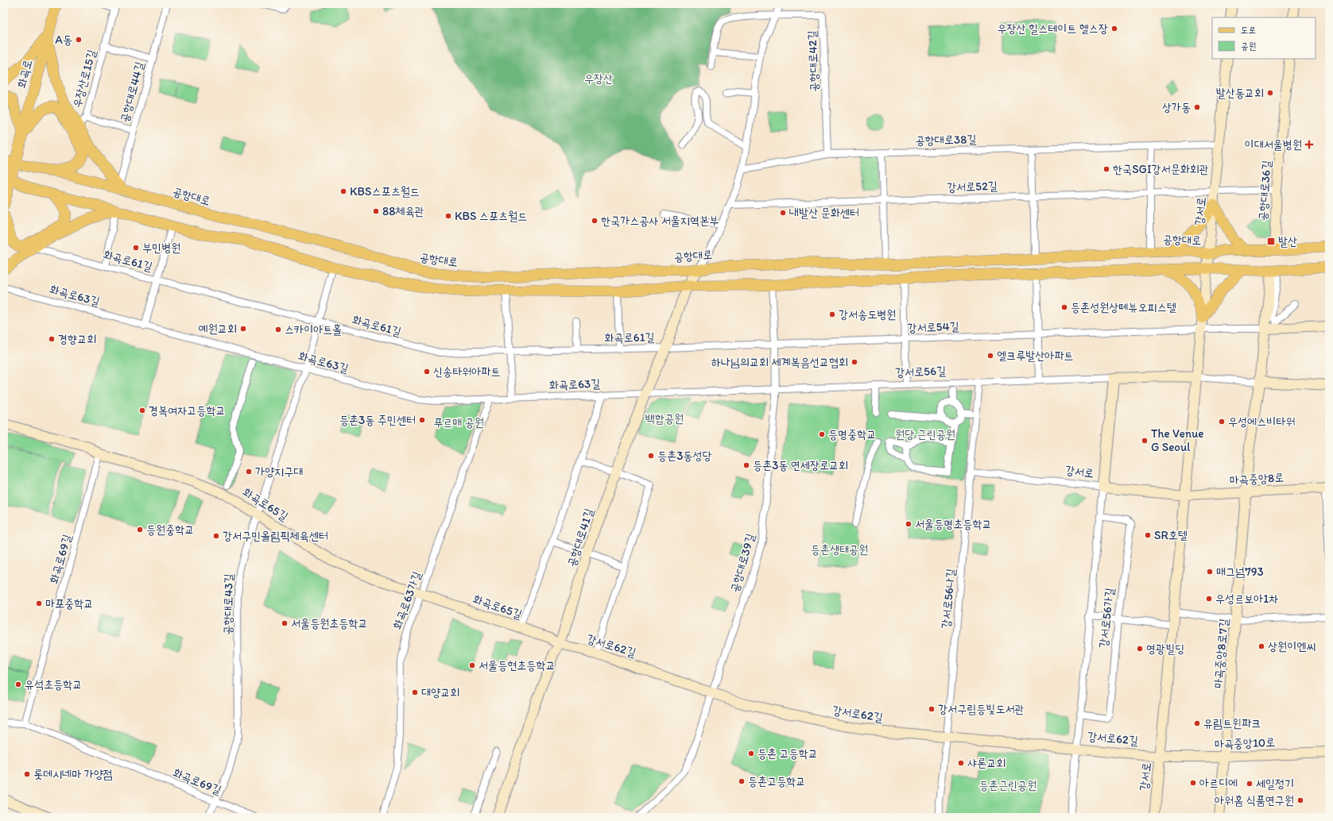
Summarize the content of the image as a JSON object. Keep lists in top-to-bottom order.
{
  "streets": {
    "main road": ["화곡로", "공항대로"],
    "street": [
      "공항대로42길",
      "우장산로15길",
      "공항대로44길",
      "공항대로38길",
      "강서로52길",
      "공항대로36길",
      "강서로",
      "화곡로61길",
      "화곡로63길",
      "강서로54길",
      "강서로56길",
      "마곡중앙8로",
      "화곡로65길",
      "공항대로41길",
      "화곡로69길",
      "공항대로39길",
      "강서로56나길",
      "화곡로63가길",
      "공항대로43길",
      "강서로56가길",
      "강서로62길",
      "마곡중앙8로7길",
      "마곡중앙10로"
    ]
  },
  "crossings": [
    ["공항대로42길", "공항대로38길"],
    ["화곡로", "공항대로"],
    ["우장산로15길", "공항대로44길"],
    ["공항대로44길", "공항대로"],
    ["공항대로38길", "강서로"],
    ["강서로52길", "강서로"],
    ["공항대로36길", "공항대로"],
    ["공항대로36길", "강서로"],
    ["공항대로", "강서로"],
    ["공항대로", "공항대로41길"],
    ["강서로", "강서로54길"],
    ["강서로", "강서로56길"],
    ["강서로", "마곡중앙8로"],
    ["강서로", "강서로56나길"],
    ["강서로", "강서로56가길"],
    ["강서로", "강서로62길"],
    ["강서로", "마곡중앙10로"],
    ["화곡로61길", "강서로54길"],
    ["화곡로61길", "공항대로41길"],
    ["화곡로61길", "공항대로43길"],
    ["화곡로63길", "강서로56길"],
    ["화곡로63길", "공항대로41길"],
    ["화곡로63길", "화곡로63가길"],
    ["화곡로63길", "공항대로43길"],
    ["강서로54길", "공항대로41길"],
    ["강서로54길", "공항대로39길"],
    ["강서로56길", "공항대로41길"],
    ["강서로56길", "공항대로39길"],
    ["강서로56길", "강서로56나길"],
    ["강서로56길", "강서로56가길"],
    ["마곡중앙8로", "마곡중앙8로7길"],
    ["화곡로65길", "공항대로41길"],
    ["화곡로65길", "화곡로69길"],
    ["화곡로65길", "화곡로63가길"],
    ["화곡로65길", "공항대로43길"],
    ["화곡로65길", "강서로62길"],
    ["공항대로41길", "강서로62길"],
    ["화곡로69길", "공항대로43길"],
    ["공항대로39길", "강서로62길"],
    ["강서로56나길", "강서로62길"],
    ["강서로56가길", "강서로62길"],
    ["강서로62길", "마곡중앙10로"],
    ["마곡중앙8로7길", "마곡중앙10로"]
  ],
  "parks": [
    "우장산",
    "백합공원",
    "푸르매 공원",
    "원당 근린공원",
    "등촌생태공원",
    "등촌근린공원"
  ],
  "places": {
    "other": [
      "우장산 힐스테이트 헬스장",
      "A동",
      "발산동교회",
      "상가동",
      "한국SGI강서문화회관",
      "KBS스포츠월드",
      "88체육관",
      "내발산 문화센터",
      "KBS 스포츠월드",
      "한국가스공사 서울지역본부",
      "부민병원",
      "등촌성원상떼뷰오피스텔",
      "강서송도병원",
      "예원교회",
      "스카이아트홀",
      "경향교회",
      "엘크루발산아파트",
      "하나님의교회 세계복음선교협회",
      "신송타워아파트",
      "경복여자고등학교",
      "등촌3동 주민센터",
      "우성에스비타워",
      "등명중학교",
      "The Venue G Seoul",
      "등촌3동성당",
      "등촌3동 연세장로교회",
      "가양지구대",
      "서울등명초등학교",
      "등원중학교",
      "SR호텔",
      "강서구민올림픽체육센터",
      "매그넘793",
      "우성르보아1차",
      "마포중학교",
      "서울등원초등학교",
      "상원이엔씨",
      "영광빌딩",
      "서울등현초등학교",
      "유석초등학교",
      "대양교회",
      "강서구립등빛도서관",
      "유림트윈파크",
      "등촌 고등학교",
      "샤론교회",
      "롯데시네마 가양점",
      "등촌고등학교",
      "아르디에",
      "세일정기",
      "아워홈 식품연구원"
    ],
    "health": ["이대서울병원"],
    "transit": ["발산"]
  },
  "legend": ["도로", "공원"]
}
